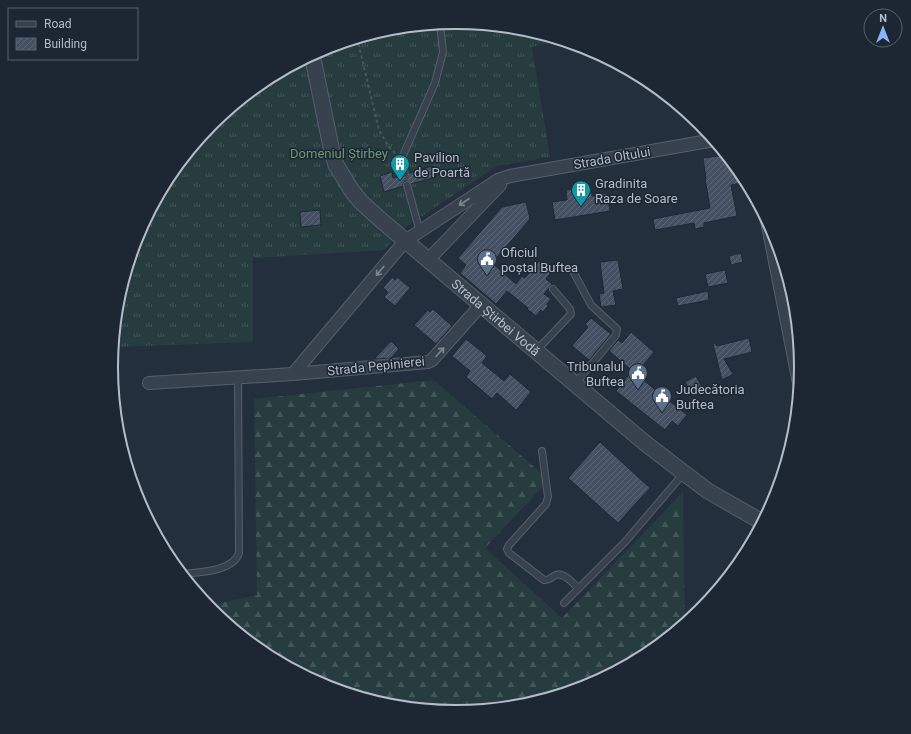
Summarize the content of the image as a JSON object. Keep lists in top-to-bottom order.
{
  "streets": {
    "street": ["Strada Oltului", "Strada Știrbei Vodă", "Strada Pepinierei"]
  },
  "crossings": [
    ["Strada Oltului", "Strada Știrbei Vodă"],
    ["Strada Oltului", "Strada Pepinierei"],
    ["Strada Știrbei Vodă", "Strada Pepinierei"]
  ],
  "parks": ["Domeniul Știrbey"],
  "places": {
    "building": ["Pavilion de Poartă", "Gradinita Raza de Soare"],
    "public building": ["Oficiul poștal Buftea", "Tribunalul Buftea", "Judecătoria Buftea"]
  },
  "legend": ["Road", "Building"],
  "north": "top"
}
